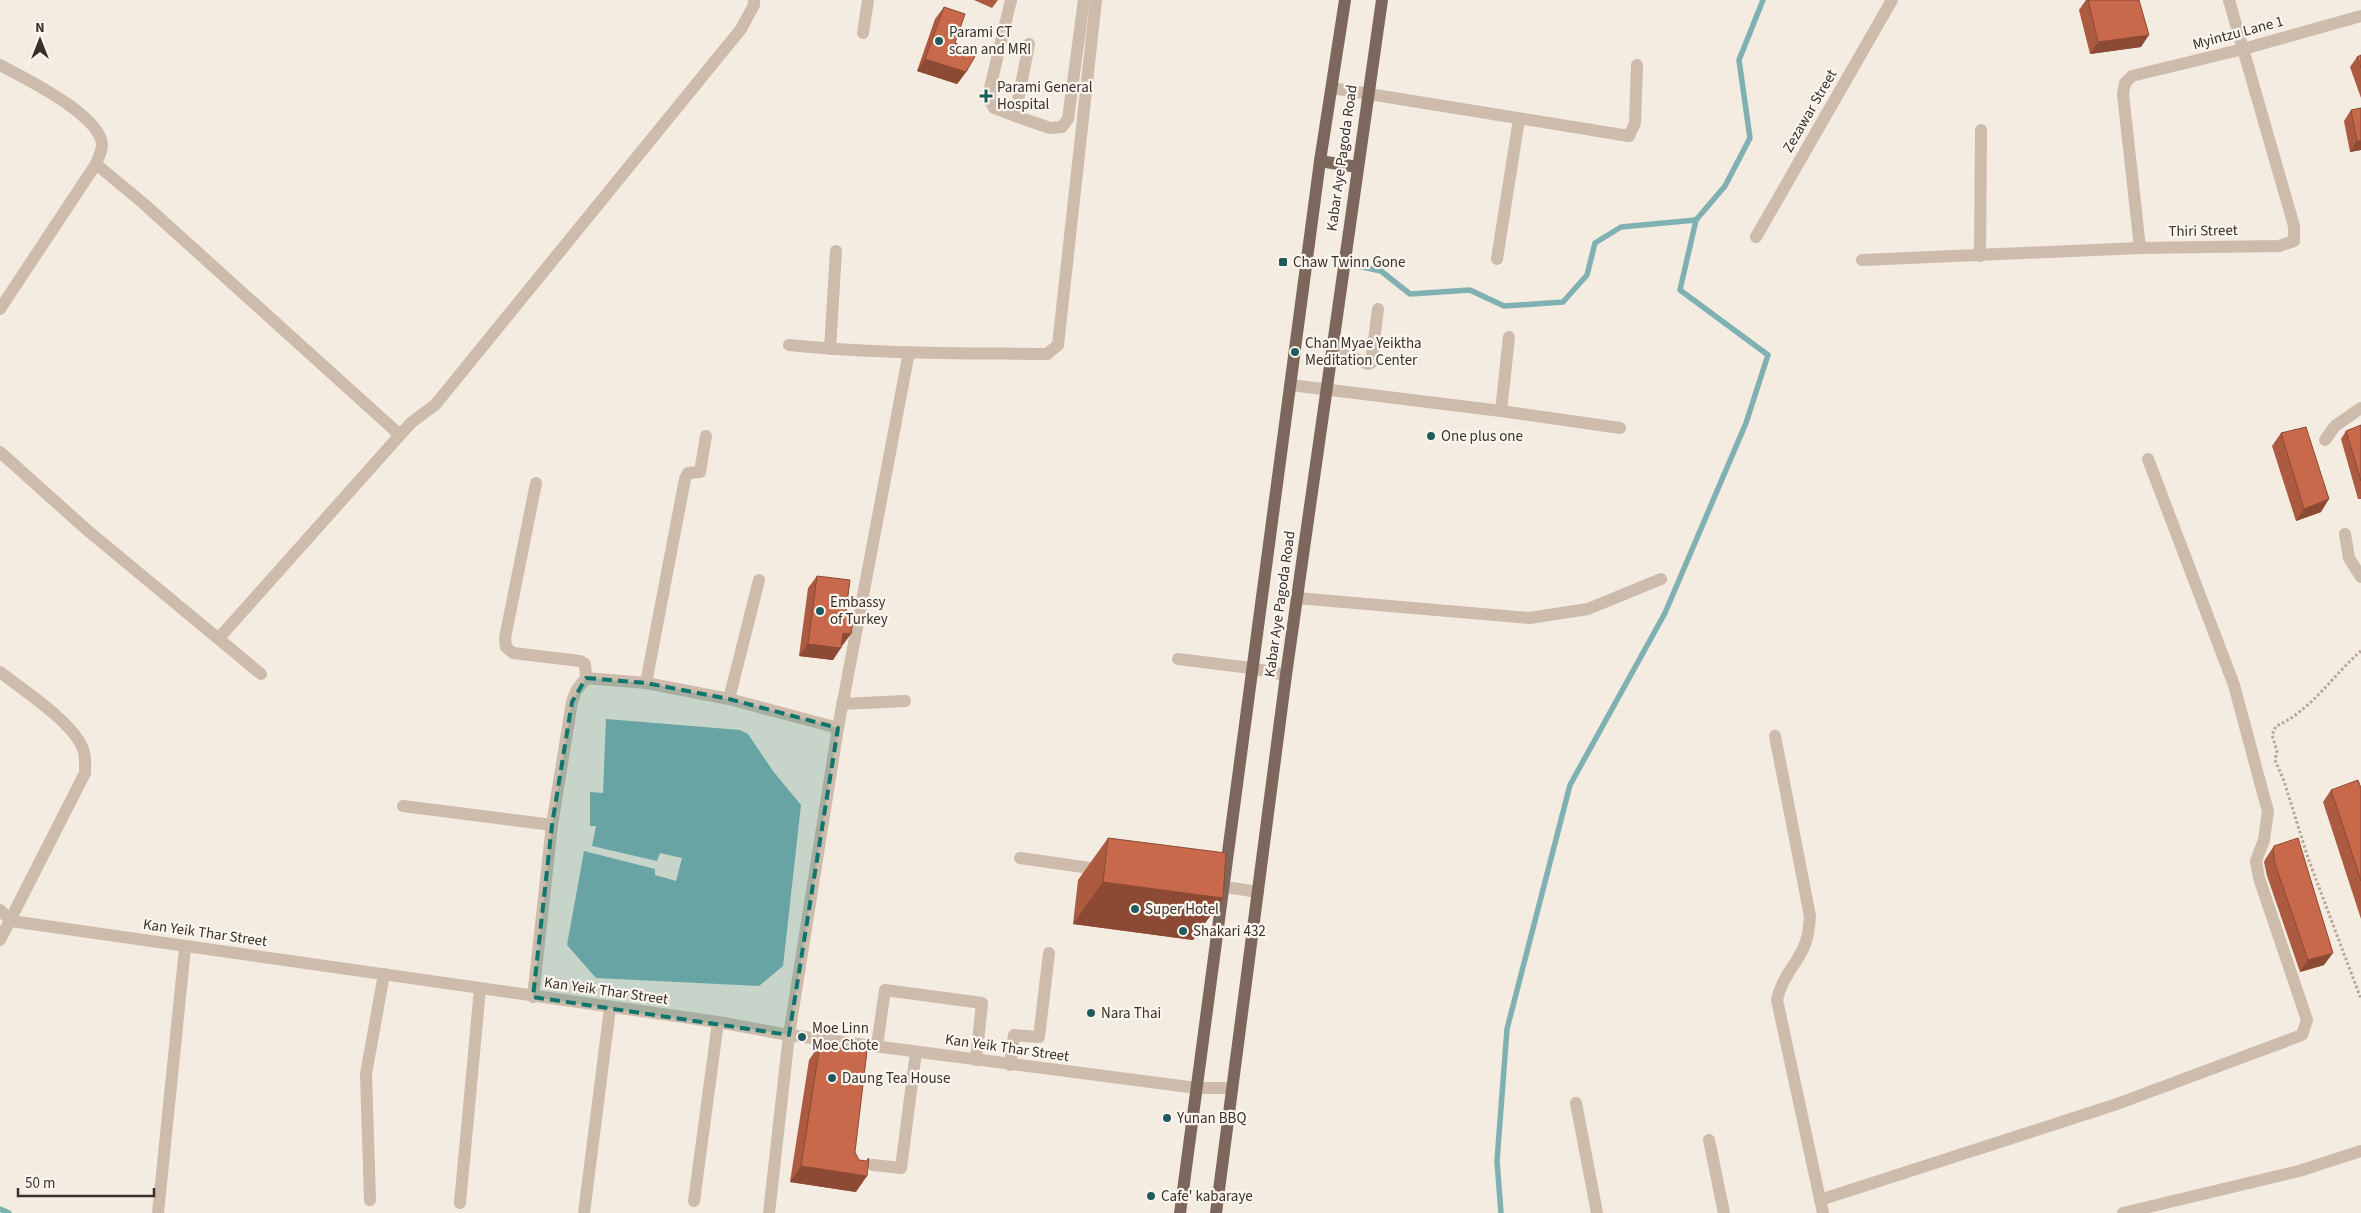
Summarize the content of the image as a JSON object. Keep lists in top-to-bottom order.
{
  "streets": {
    "main road": ["Kabar Aye Pagoda Road"],
    "street": [
      "Myintzu Lane 1",
      "Zezawar Street",
      "Thiri Street",
      "Kan Yeik Thar Street"
    ]
  },
  "crossings": [
    ["Myintzu Lane 1", "Thiri Street"],
    ["Kabar Aye Pagoda Road", "Kan Yeik Thar Street"]
  ],
  "places": {
    "other": [
      "Parami CT scan and MRI",
      "Chan Myae Yeiktha Meditation Center",
      "One plus one",
      "Embassy of Turkey",
      "Super Hotel",
      "Shakari 432",
      "Nara Thai",
      "Moe Linn Moe Chote",
      "Daung Tea House",
      "Yunan BBQ",
      "Cafe' kabaraye"
    ],
    "health": ["Parami General Hospital"],
    "transit": ["Chaw Twinn Gone"]
  },
  "scale_bar": "50 m",
  "north": "top"
}
